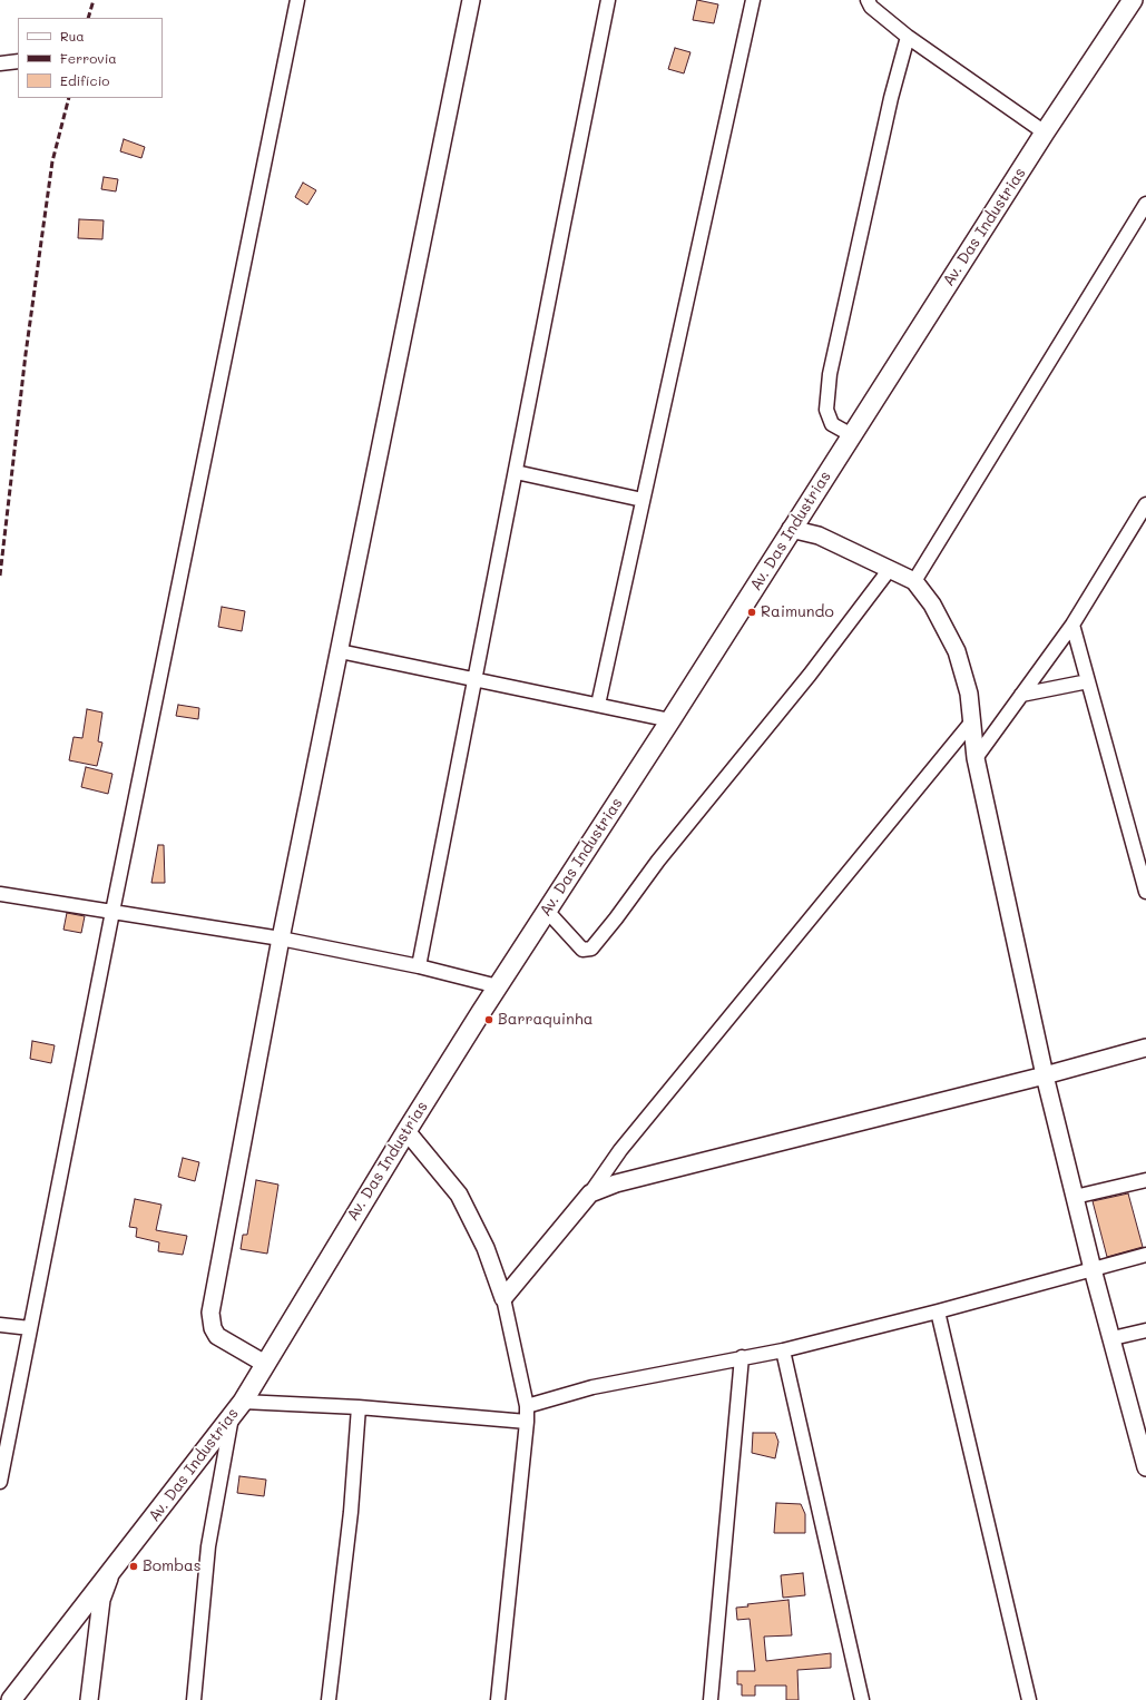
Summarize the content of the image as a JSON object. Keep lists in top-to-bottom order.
{
  "streets": {
    "main road": ["Av. Das Industrias"]
  },
  "places": ["Raimundo", "Barraquinha", "Bombas"],
  "legend": ["Rua", "Ferrovia", "Edifício"]
}
